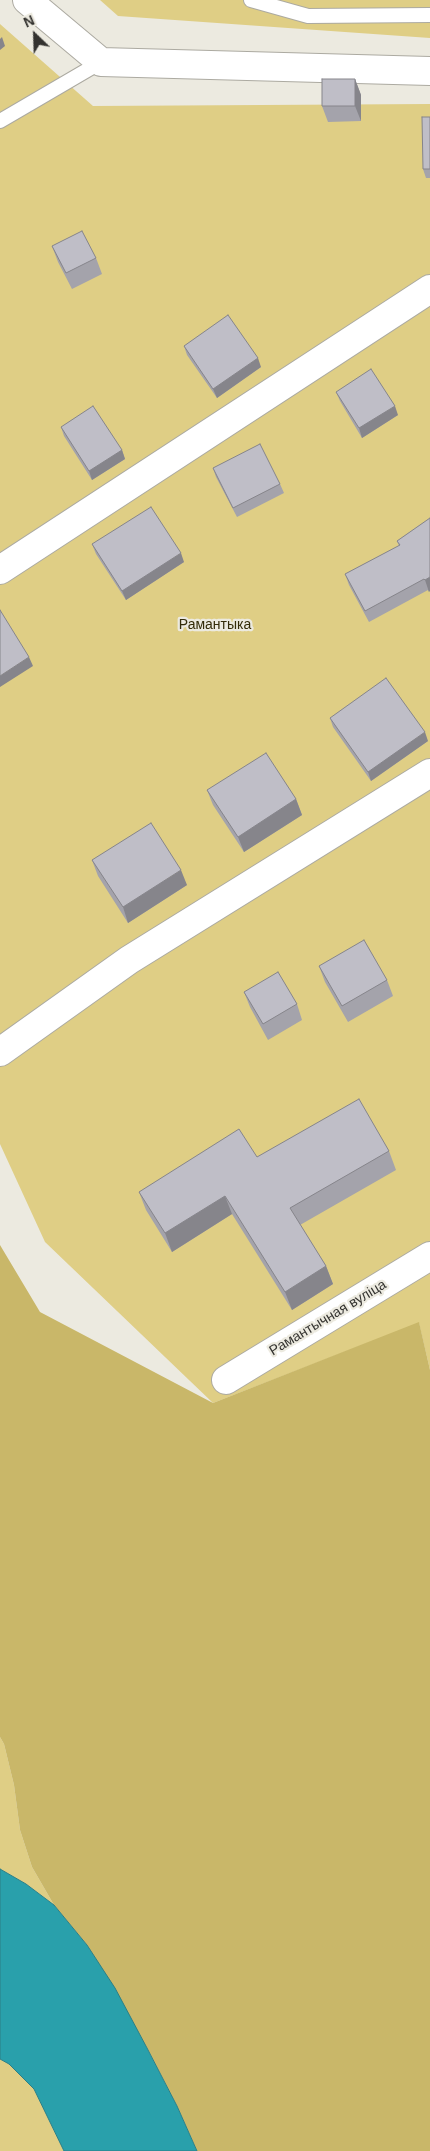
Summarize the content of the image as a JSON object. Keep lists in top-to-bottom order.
{
  "streets": {
    "street": ["Рамантычная вуліца"]
  },
  "parks": ["Рамантыка"],
  "north": "top left"
}
